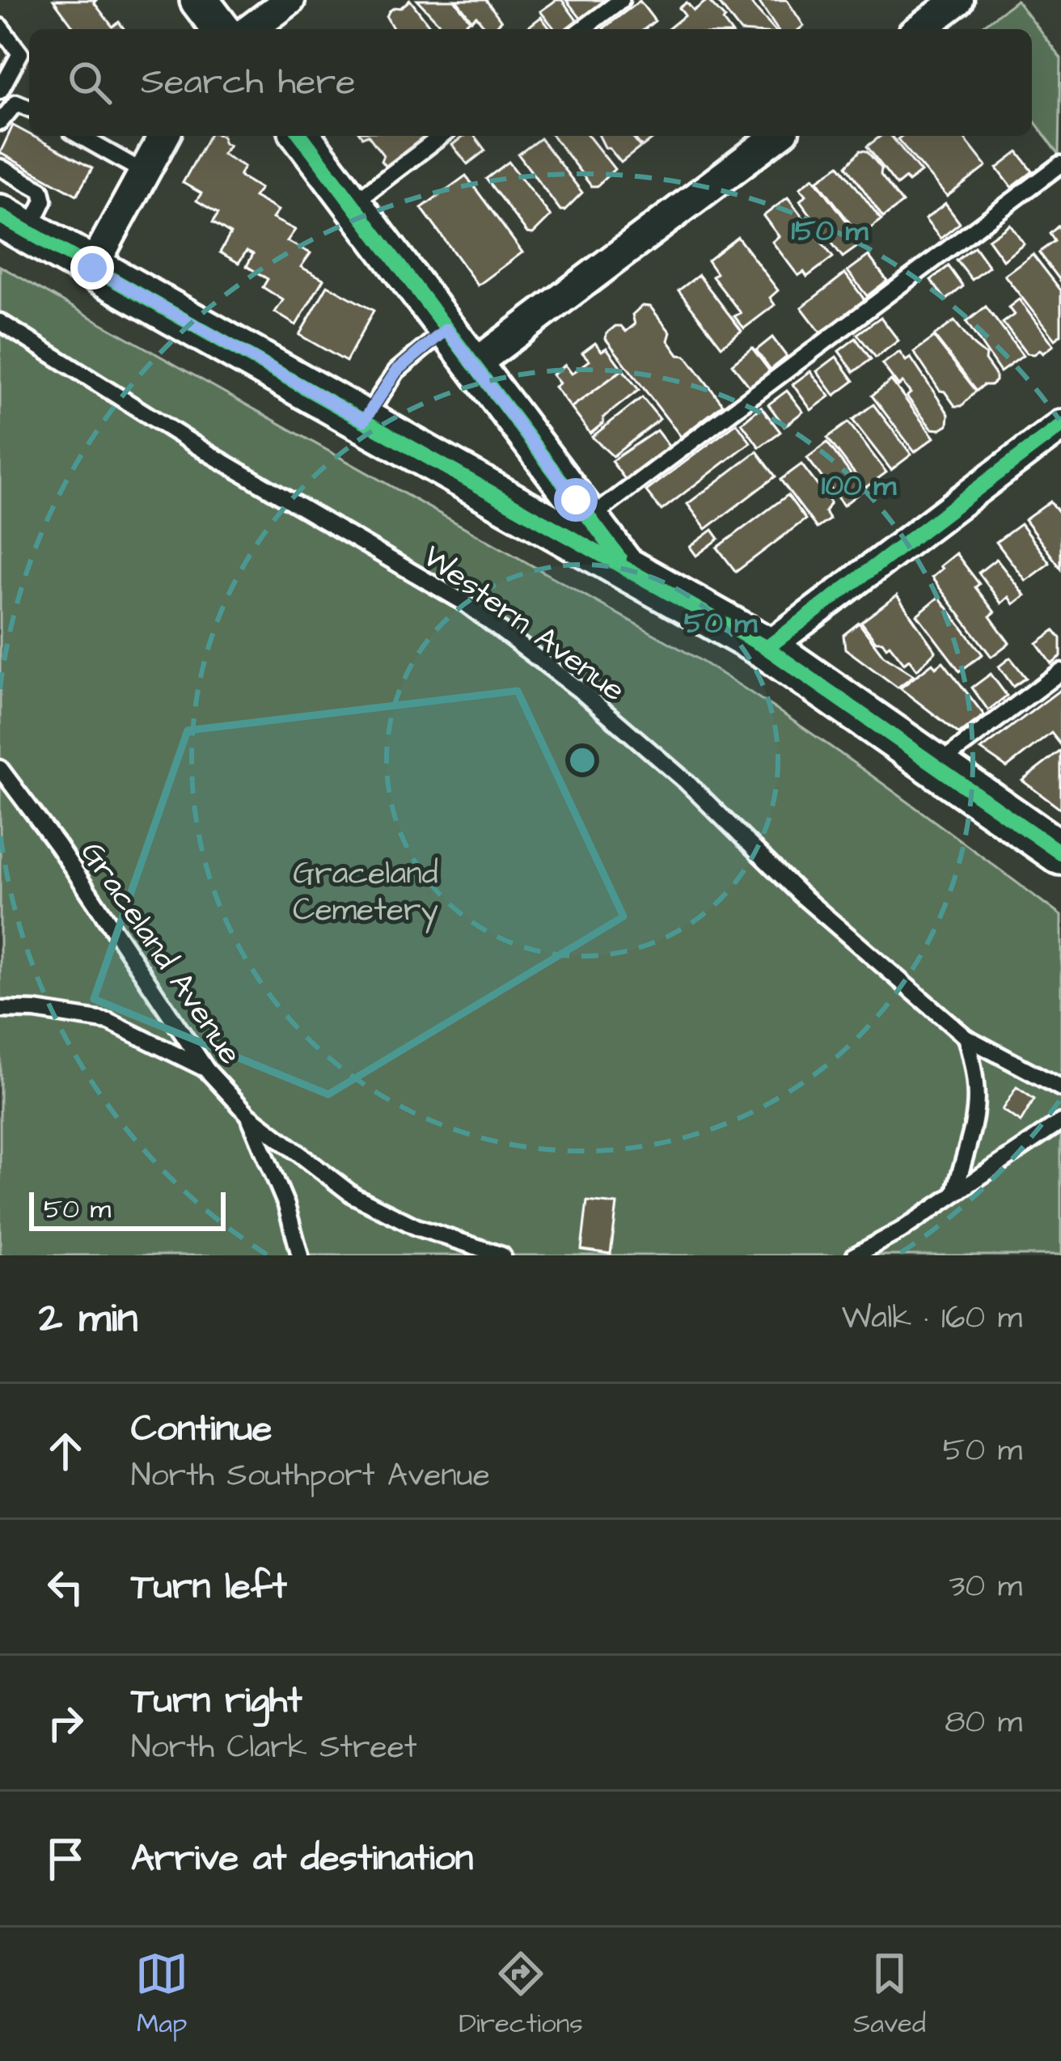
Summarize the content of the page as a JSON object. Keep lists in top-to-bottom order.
{
  "streets": {
    "lane": ["Western Avenue", "Graceland Avenue"]
  },
  "parks": ["Graceland Cemetery"],
  "scale_bar": "50 m",
  "page": {
    "search": "Search here",
    "scale": "50 m",
    "heading": ["2 min", "Walk · 160 m"],
    "list": [
      ["Continue", "North Southport Avenue", "50 m"],
      ["Turn left", "30 m"],
      ["Turn right", "North Clark Street", "80 m"],
      "Arrive at destination"
    ],
    "nav": ["Map", "Directions", "Saved"]
  },
  "rings": ["150 m", "100 m", "50 m"]
}
